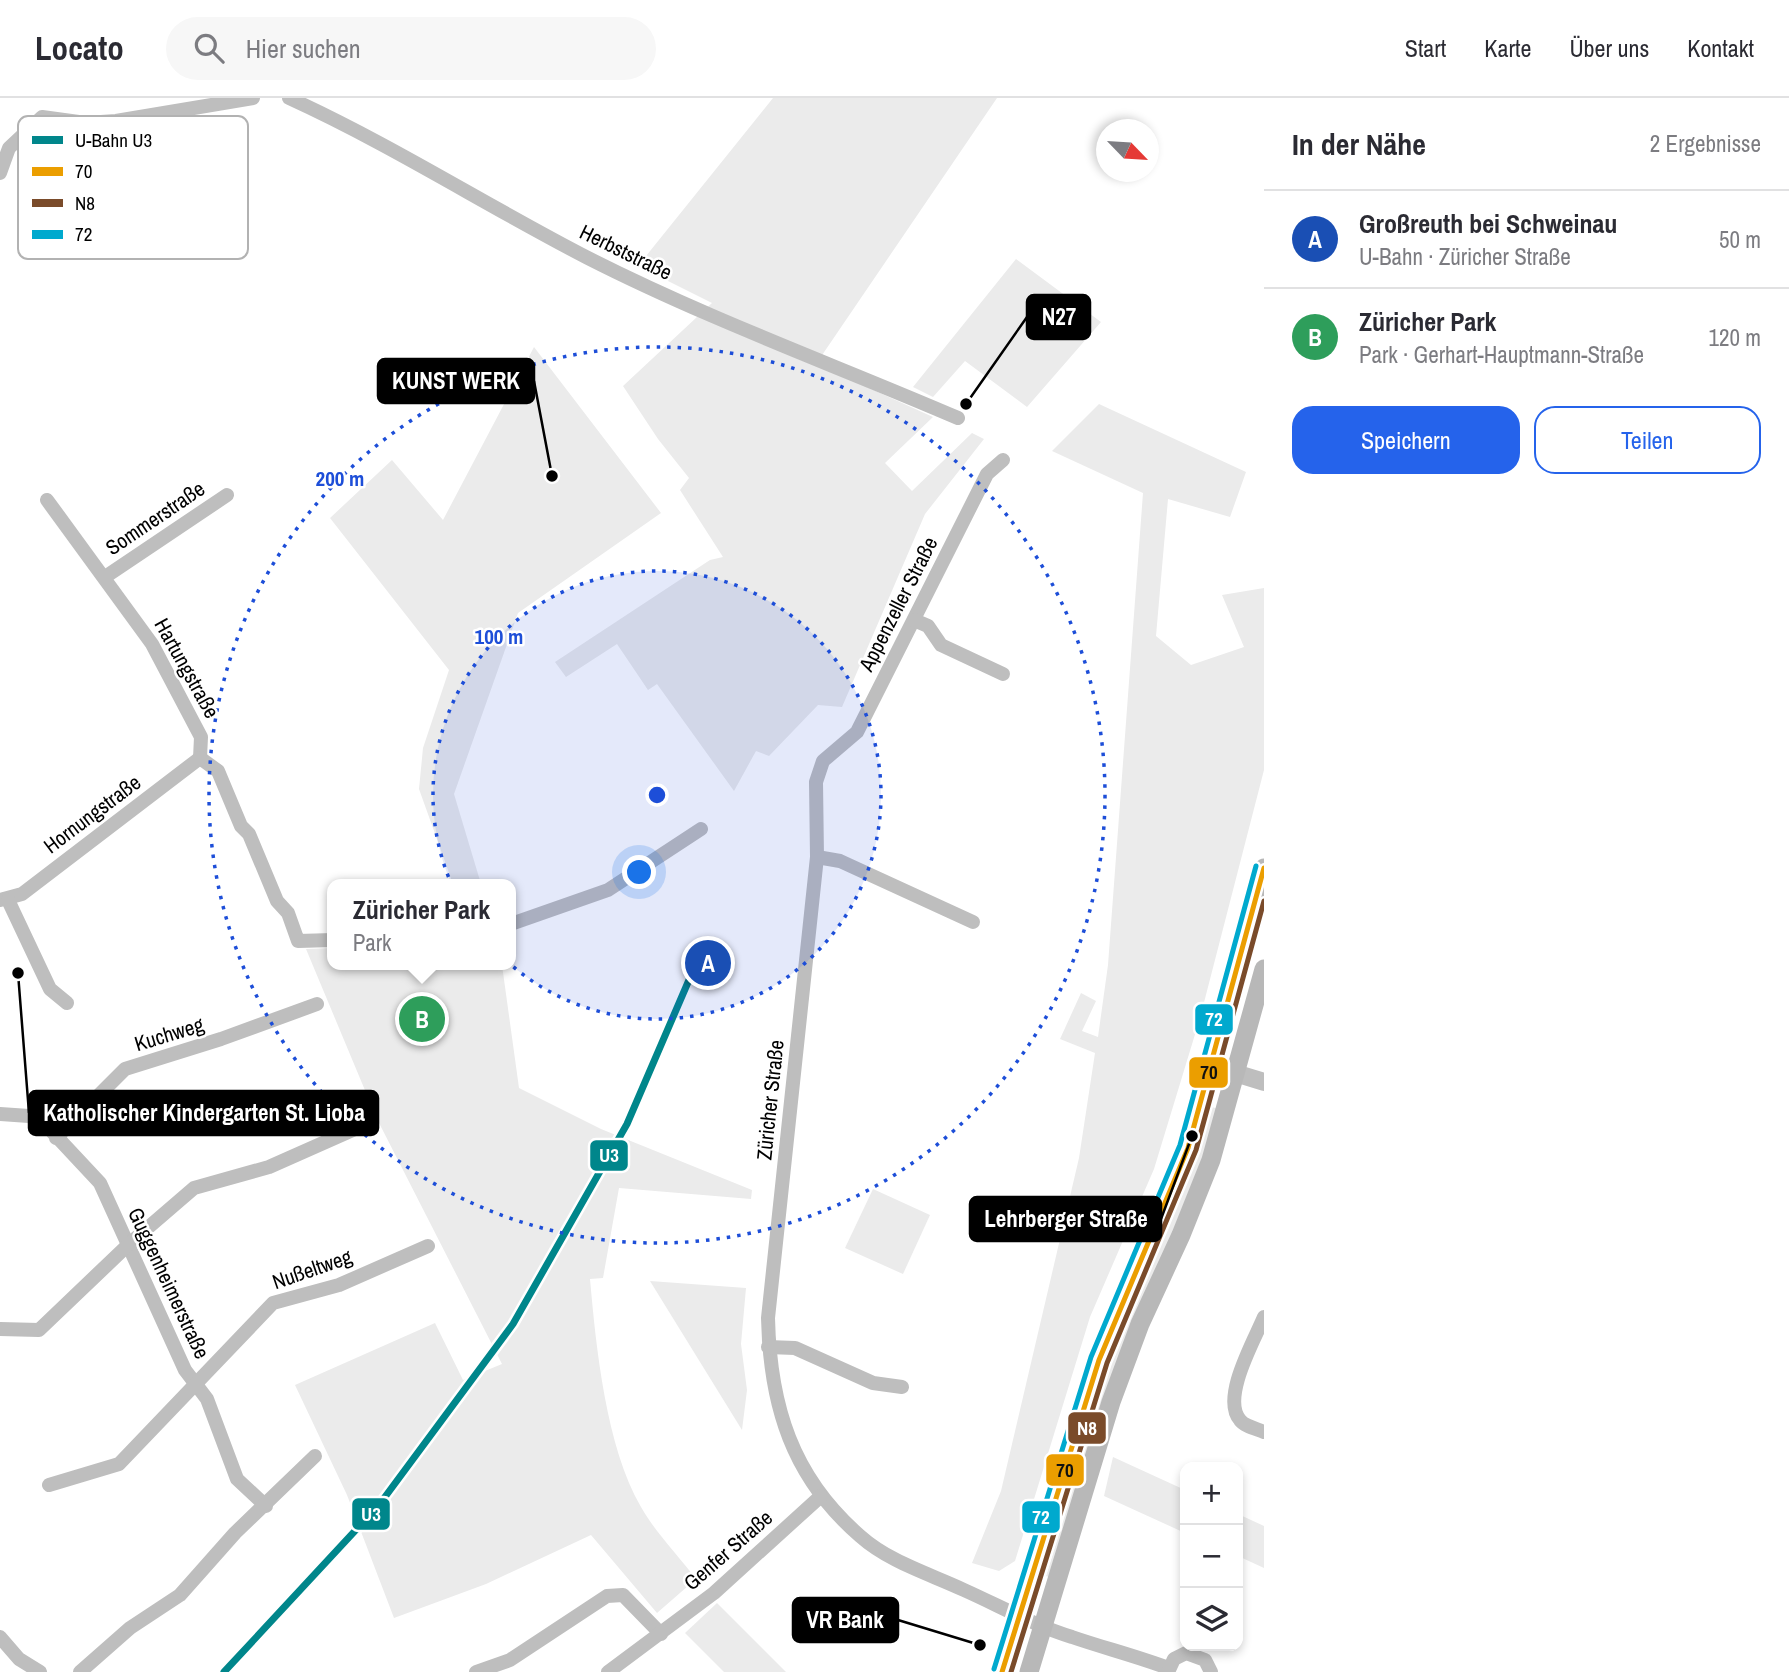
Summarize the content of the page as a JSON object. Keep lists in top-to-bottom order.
{
  "streets": {
    "street": [
      "Herbststraße",
      "Sommerstraße",
      "Appenzeller Straße",
      "Hartungstraße",
      "Hornungstraße",
      "Kuchweg",
      "Züricher Straße",
      "Nußeltweg",
      "Guggenheimerstraße",
      "Genfer Straße"
    ]
  },
  "crossings": [
    ["Sommerstraße", "Hartungstraße"],
    ["Appenzeller Straße", "Züricher Straße"],
    ["Hartungstraße", "Hornungstraße"],
    ["Kuchweg", "Guggenheimerstraße"],
    ["Züricher Straße", "Genfer Straße"],
    ["Nußeltweg", "Guggenheimerstraße"]
  ],
  "places": [
    "N27",
    "KUNST WERK",
    "Katholischer Kindergarten St. Lioba",
    "Lehrberger Straße",
    "VR Bank"
  ],
  "lines": [
    "transit line 72",
    "transit line 70",
    "transit line N8",
    "metro line U3"
  ],
  "legend": [
    "U-Bahn U3",
    "70",
    "N8",
    "72"
  ],
  "north": "bottom right",
  "page": {
    "header": "Locato",
    "search": "Hier suchen",
    "nav": [
      "Start",
      "Karte",
      "Über uns",
      "Kontakt"
    ],
    "heading": ["In der Nähe", "2 Ergebnisse"],
    "list": [
      {
        "mark": "A",
        "name": "Großreuth bei Schweinau",
        "note": "U-Bahn · Züricher Straße",
        "value": "50 m"
      },
      {
        "mark": "B",
        "name": "Züricher Park",
        "note": "Park · Gerhart-Hauptmann-Straße",
        "value": "120 m"
      }
    ],
    "buttons": ["Speichern", "Teilen"],
    "popup": ["Züricher Park", "Park"],
    "pins": ["A", "B"],
    "map_buttons": ["+", "−"]
  },
  "rings": ["200 m", "100 m"]
}
